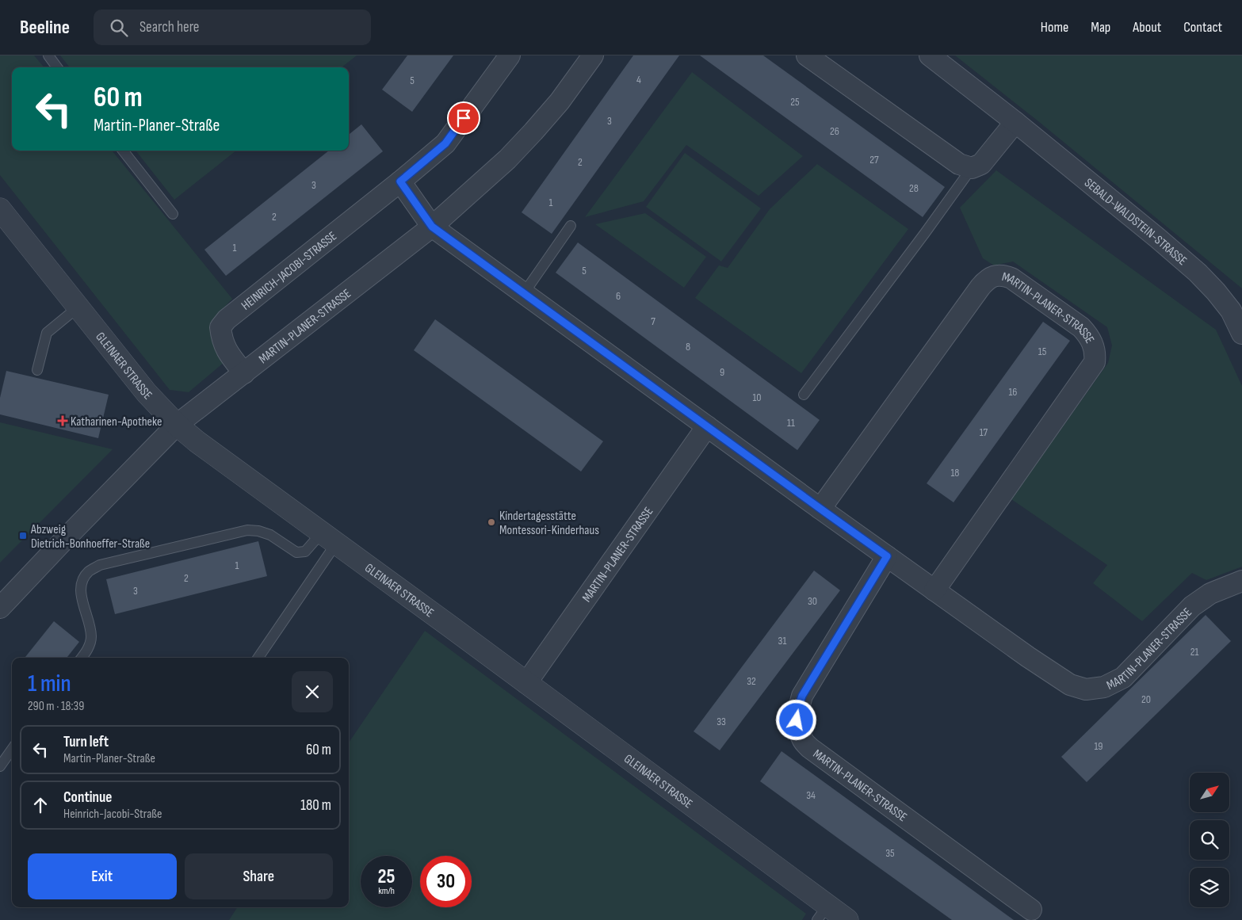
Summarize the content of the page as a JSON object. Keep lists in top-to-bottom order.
{
  "streets": {
    "street": [
      "SEBALD-WALDSTEIN-STRASSE",
      "HEINRICH-JACOBI-STRASSE",
      "MARTIN-PLANER-STRASSE",
      "GLEINAER STRASSE"
    ]
  },
  "crossings": [
    ["HEINRICH-JACOBI-STRASSE", "MARTIN-PLANER-STRASSE"],
    ["MARTIN-PLANER-STRASSE", "GLEINAER STRASSE"]
  ],
  "places": {
    "health": ["Katharinen-Apotheke"],
    "other": ["Kindertagesstätte Montessori-Kinderhaus"],
    "transit": ["Abzweig Dietrich-Bonhoeffer-Straße"]
  },
  "house_numbers": [
    "4",
    "5",
    "25",
    "3",
    "26",
    "27",
    "2",
    "3",
    "28",
    "1",
    "2",
    "1",
    "5",
    "6",
    "7",
    "8",
    "15",
    "9",
    "16",
    "10",
    "11",
    "17",
    "18",
    "1",
    "2",
    "3",
    "30",
    "31",
    "21",
    "32",
    "20",
    "33",
    "19",
    "34",
    "35"
  ],
  "north": "top right",
  "page": {
    "header": "Beeline",
    "search": "Search here",
    "nav": [
      "Home",
      "Map",
      "About",
      "Contact"
    ],
    "turn": ["60 m", "Martin-Planer-Straße"],
    "heading": ["1 min", "290 m · 18:39"],
    "list": [
      {
        "name": "Turn left",
        "note": "Martin-Planer-Straße",
        "value": "60 m"
      },
      {
        "name": "Continue",
        "note": "Heinrich-Jacobi-Straße",
        "value": "180 m"
      }
    ],
    "buttons": ["Exit", "Share"],
    "speed": "25 km/h",
    "limit": "30"
  }
}
